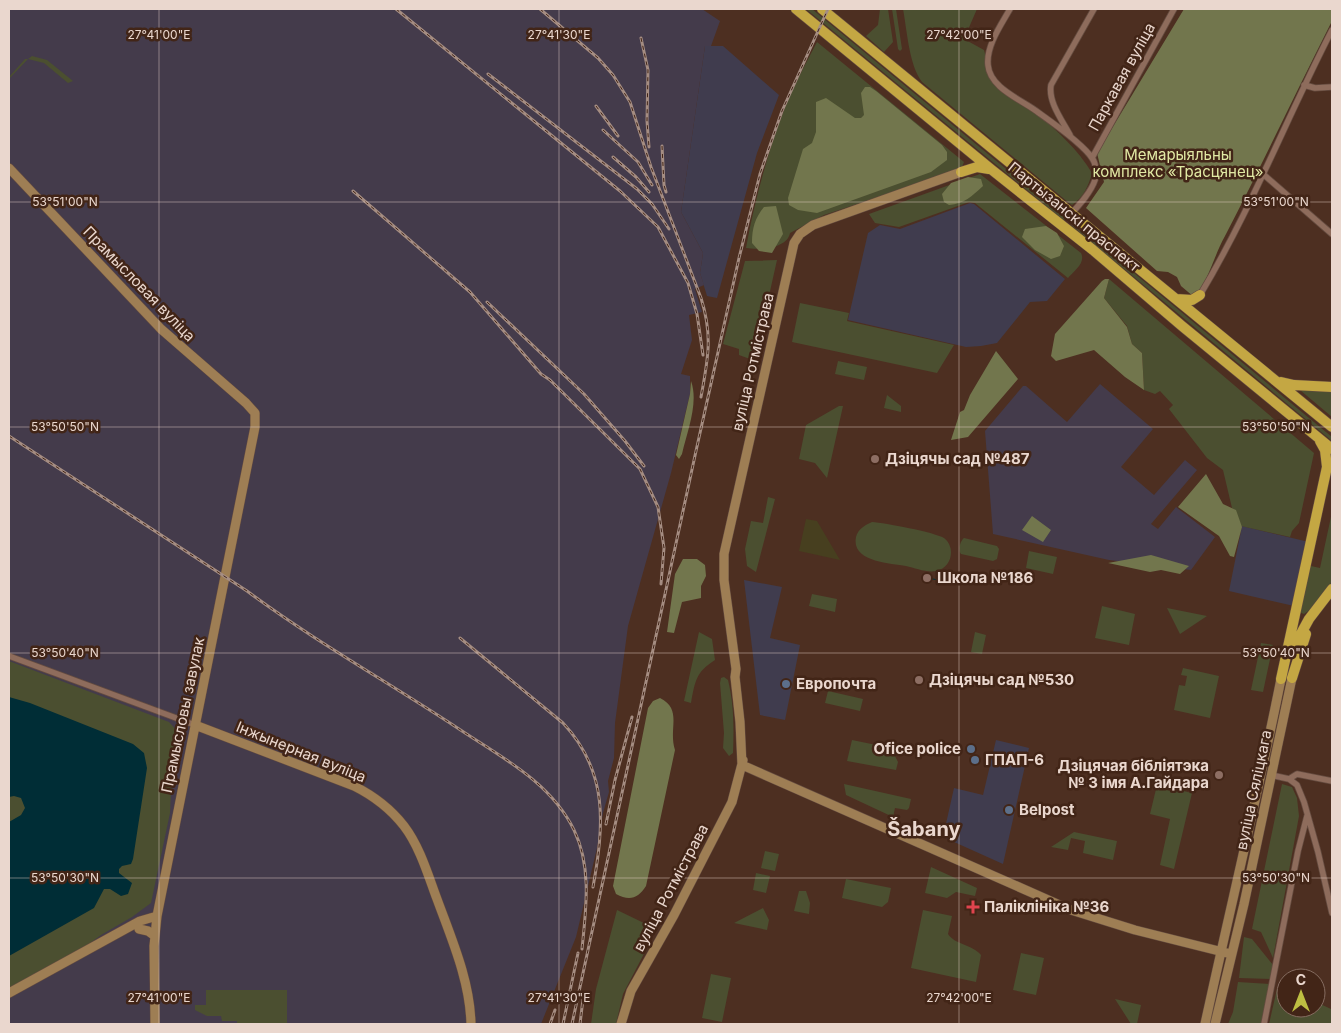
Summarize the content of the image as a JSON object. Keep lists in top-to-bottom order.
{
  "streets": {
    "highway": ["Партызанскі праспект"],
    "street": [
      "Паркавая вуліца",
      "Прамысловая вуліца",
      "вуліца Ротмістрава",
      "Прамысловы завулак",
      "Інжынерная вуліца",
      "вуліца Сяліцкага"
    ]
  },
  "crossings": [
    ["Прамысловая вуліца", "Прамысловы завулак"],
    ["Прамысловы завулак", "Інжынерная вуліца"]
  ],
  "districts": ["Šabany"],
  "parks": ["Мемарыяльны комплекс «Трасцянец»"],
  "places": {
    "other": [
      "Дзіцячы сад №487",
      "Школа №186",
      "Дзіцячы сад №530",
      "Европочта",
      "Ofice police",
      "ГПАП-6",
      "Дзіцячая бібліятэка № 3 імя А.Гайдара",
      "Belpost"
    ],
    "health": ["Паліклініка №36"]
  },
  "north": "top",
  "coordinates": [
    "27°41'00\"E",
    "27°41'30\"E",
    "27°42'00\"E",
    "53°51'00\"N",
    "53°50'50\"N",
    "53°50'40\"N",
    "53°50'30\"N"
  ]
}
